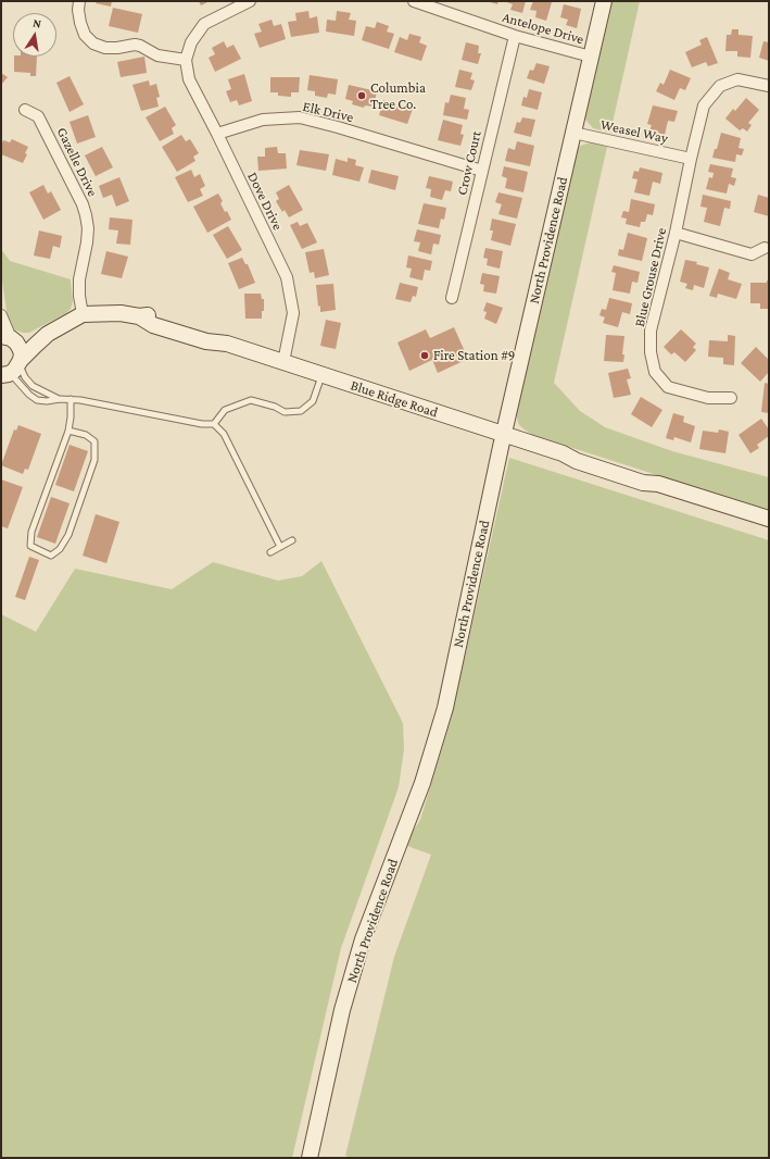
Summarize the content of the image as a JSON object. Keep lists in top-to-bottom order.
{
  "streets": {
    "street": [
      "Antelope Drive",
      "Elk Drive",
      "Weasel Way",
      "Gazelle Drive",
      "Crow Court",
      "Dove Drive",
      "North Providence Road",
      "Blue Grouse Drive",
      "Blue Ridge Road"
    ]
  },
  "crossings": [
    ["Antelope Drive", "Crow Court"],
    ["Antelope Drive", "North Providence Road"],
    ["Elk Drive", "Crow Court"],
    ["Elk Drive", "Dove Drive"],
    ["Weasel Way", "North Providence Road"],
    ["Weasel Way", "Blue Grouse Drive"],
    ["Gazelle Drive", "Blue Ridge Road"],
    ["Dove Drive", "Blue Ridge Road"],
    ["North Providence Road", "Blue Ridge Road"]
  ],
  "places": ["Columbia Tree Co.", "Fire Station #9"],
  "north": "top"
}
